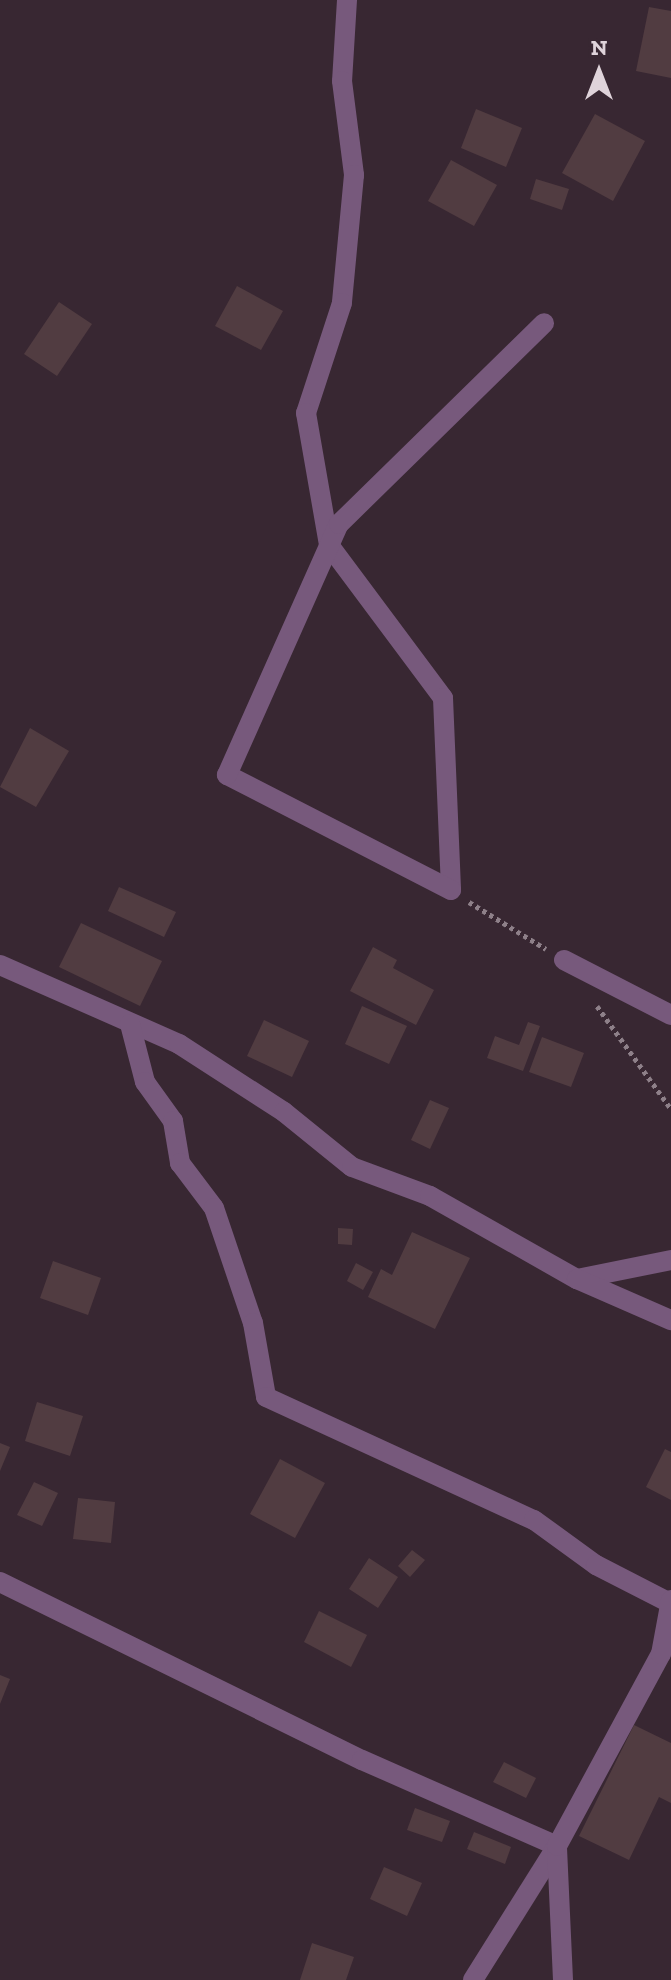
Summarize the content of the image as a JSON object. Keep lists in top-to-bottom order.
{
  "north": "top"
}
